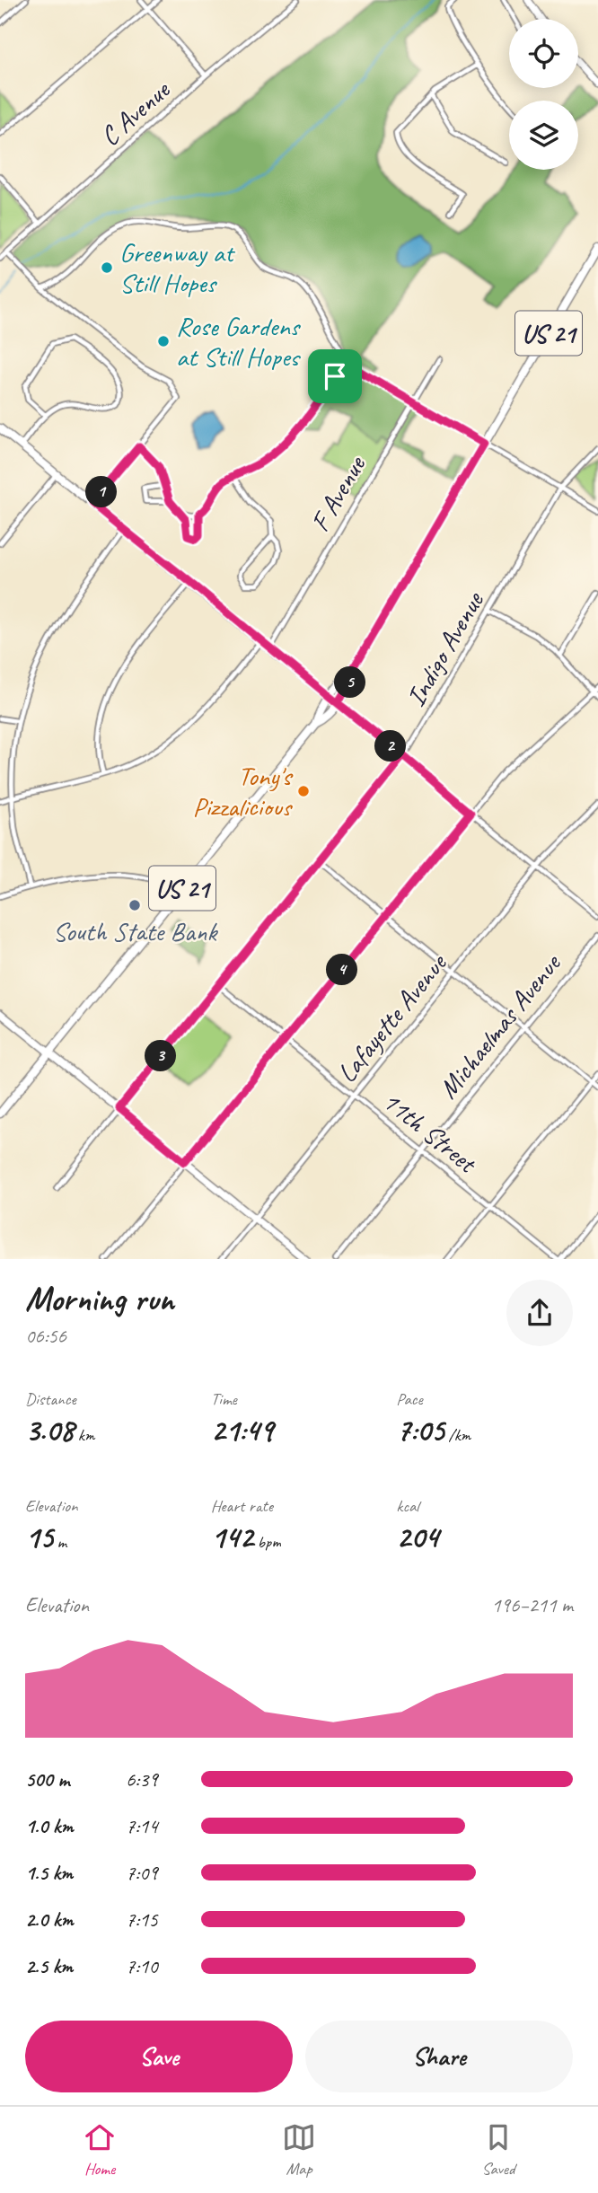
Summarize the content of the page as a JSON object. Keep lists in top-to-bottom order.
{
  "streets": {
    "main road": ["US 21"],
    "street": [
      "C Avenue",
      "F Avenue",
      "Indigo Avenue",
      "Lafayette Avenue",
      "Michaelmas Avenue",
      "11th Street"
    ]
  },
  "crossings": [
    ["Indigo Avenue", "11th Street"],
    ["Lafayette Avenue", "11th Street"],
    ["Michaelmas Avenue", "11th Street"]
  ],
  "places": [
    "Greenway at Still Hopes",
    "Rose Gardens at Still Hopes",
    "Tony's Pizzalicious",
    "South State Bank"
  ],
  "page": {
    "pins": [
      "1",
      "5",
      "2",
      "4",
      "3"
    ],
    "heading": ["Morning run", "06:56"],
    "stats": [
      ["Distance", "3.08 km"],
      ["Time", "21:49"],
      ["Pace", "7:05 /km"],
      ["Elevation", "15 m"],
      ["Heart rate", "142 bpm"],
      ["kcal", "204"]
    ],
    "chart": ["Elevation", "196–211 m"],
    "list": [
      {
        "name": "500 m",
        "note": "6:39"
      },
      {
        "name": "1.0 km",
        "note": "7:14"
      },
      {
        "name": "1.5 km",
        "note": "7:09"
      },
      {
        "name": "2.0 km",
        "note": "7:15"
      },
      {
        "name": "2.5 km",
        "note": "7:10"
      }
    ],
    "buttons": ["Save", "Share"],
    "tabs": ["Home", "Map", "Saved"]
  }
}
